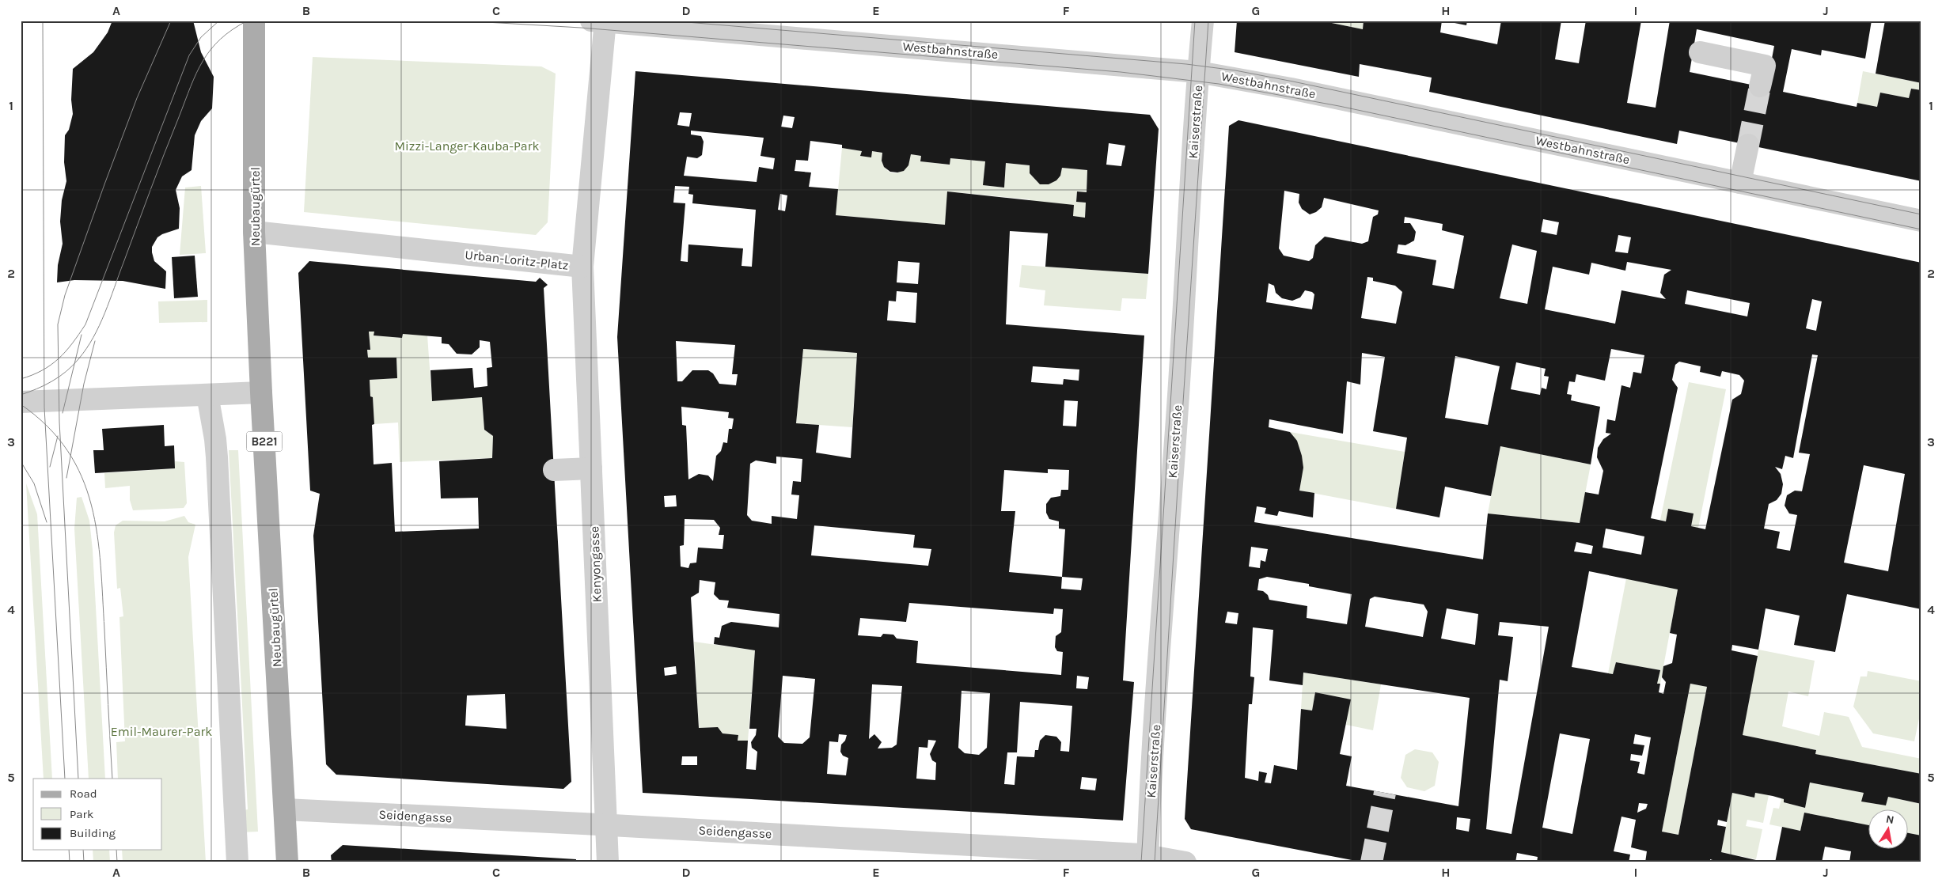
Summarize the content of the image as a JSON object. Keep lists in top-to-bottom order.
{
  "streets": {
    "main road": ["Neubaugürtel", "B221"],
    "street": [
      "Westbahnstraße",
      "Kaiserstraße",
      "Urban-Loritz-Platz",
      "Kenyongasse",
      "Seidengasse"
    ]
  },
  "crossings": [
    ["Westbahnstraße", "Kaiserstraße"],
    ["Westbahnstraße", "Urban-Loritz-Platz"],
    ["Kaiserstraße", "Seidengasse"],
    ["Neubaugürtel", "Urban-Loritz-Platz"],
    ["Neubaugürtel", "Seidengasse"],
    ["Urban-Loritz-Platz", "Kenyongasse"],
    ["Kenyongasse", "Seidengasse"]
  ],
  "parks": ["Mizzi-Langer-Kauba-Park", "Emil-Maurer-Park"],
  "legend": ["Road", "Park", "Building"],
  "north": "top",
  "grid": {
    "columns": [
      "A",
      "B",
      "C",
      "D",
      "E",
      "F",
      "G",
      "H",
      "I",
      "J"
    ],
    "rows": [
      "1",
      "2",
      "3",
      "4",
      "5"
    ]
  }
}
